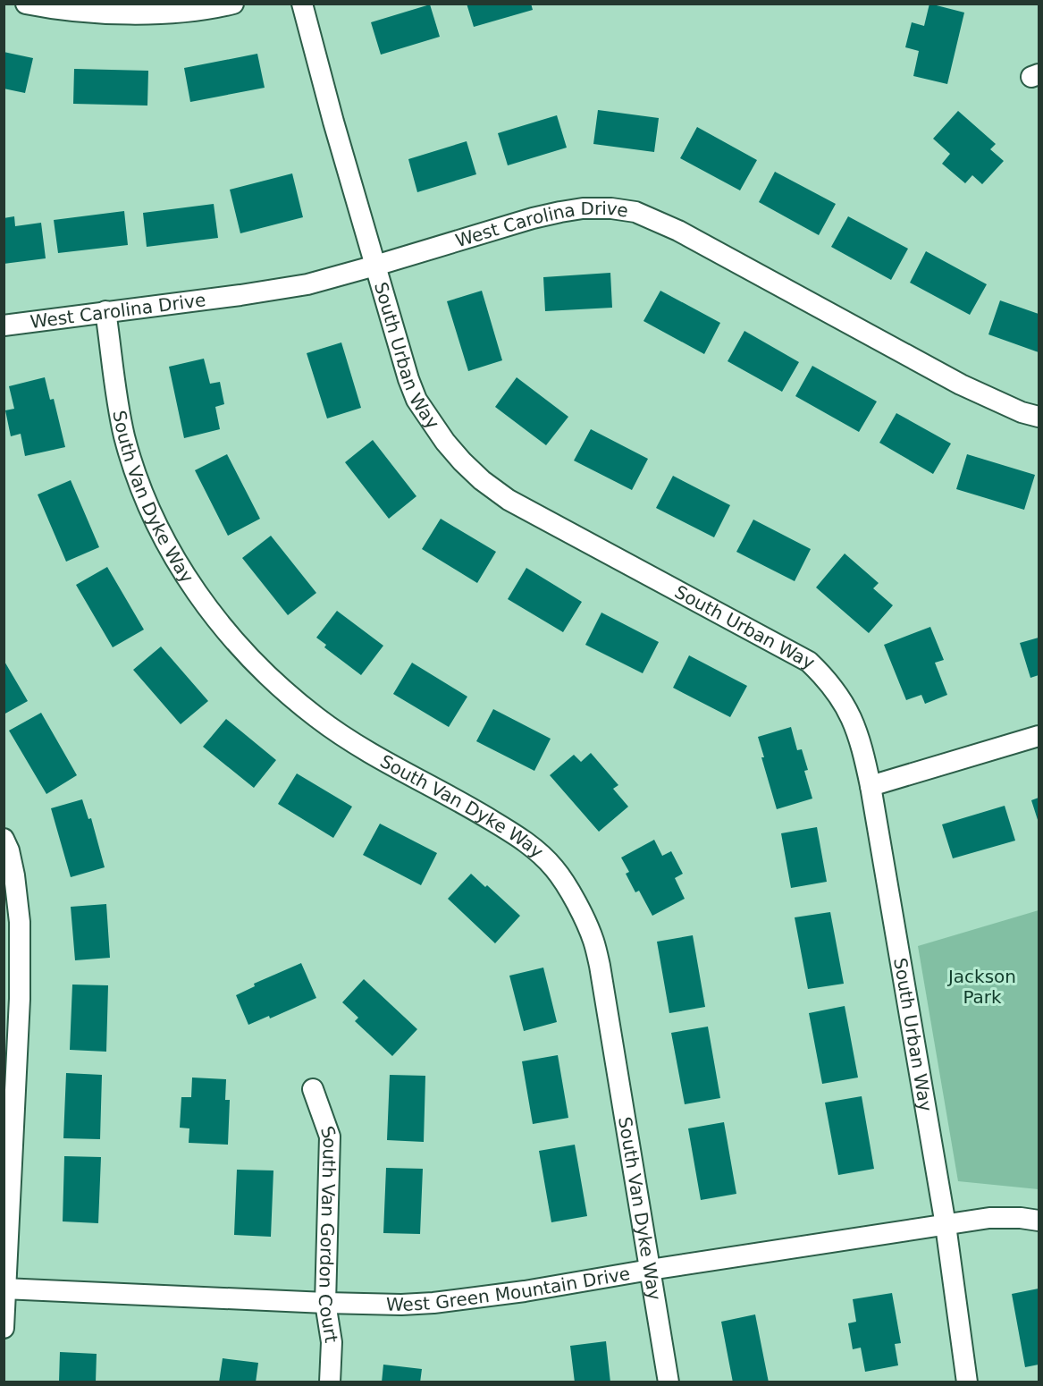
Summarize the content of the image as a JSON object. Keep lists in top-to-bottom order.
{
  "streets": {
    "street": [
      "West Carolina Drive",
      "South Urban Way",
      "South Van Dyke Way",
      "South Van Gordon Court",
      "West Green Mountain Drive"
    ]
  },
  "crossings": [
    ["West Carolina Drive", "South Urban Way"],
    ["West Carolina Drive", "South Van Dyke Way"],
    ["South Urban Way", "West Green Mountain Drive"],
    ["South Van Dyke Way", "West Green Mountain Drive"],
    ["South Van Gordon Court", "West Green Mountain Drive"]
  ],
  "parks": ["Jackson Park"]
}
